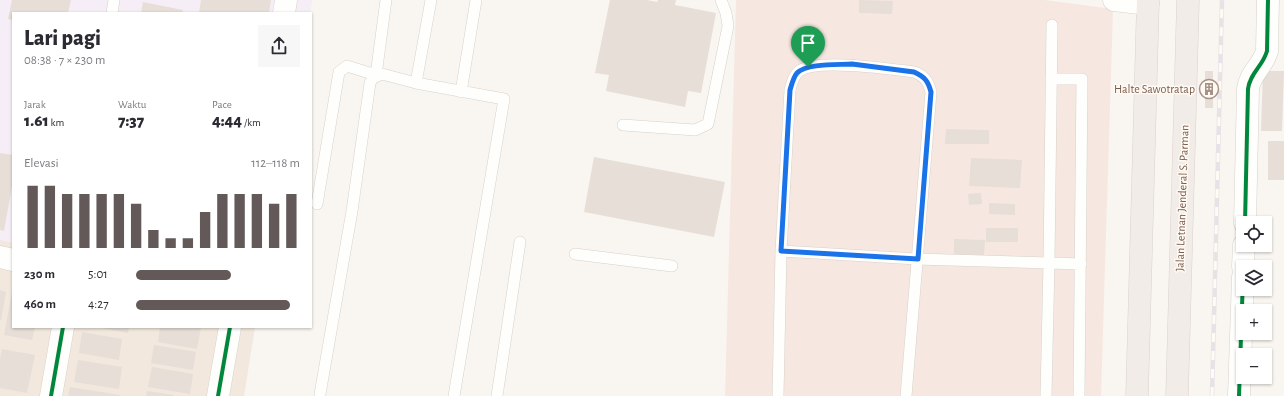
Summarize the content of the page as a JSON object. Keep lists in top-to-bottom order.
{
  "streets": {
    "highway": ["Jalan Letnan Jenderal S. Parman"]
  },
  "places": {
    "building": ["Halte Sawotratap"]
  },
  "page": {
    "heading": ["Lari pagi", "08:38 · 7 × 230 m"],
    "stats": [
      ["Jarak", "1.61 km"],
      ["Waktu", "7:37"],
      ["Pace", "4:44 /km"]
    ],
    "chart": ["Elevasi", "112–118 m"],
    "map_buttons": ["+", "−"],
    "list": [
      {
        "name": "230 m",
        "note": "5:01"
      },
      {
        "name": "460 m",
        "note": "4:27"
      }
    ]
  }
}
